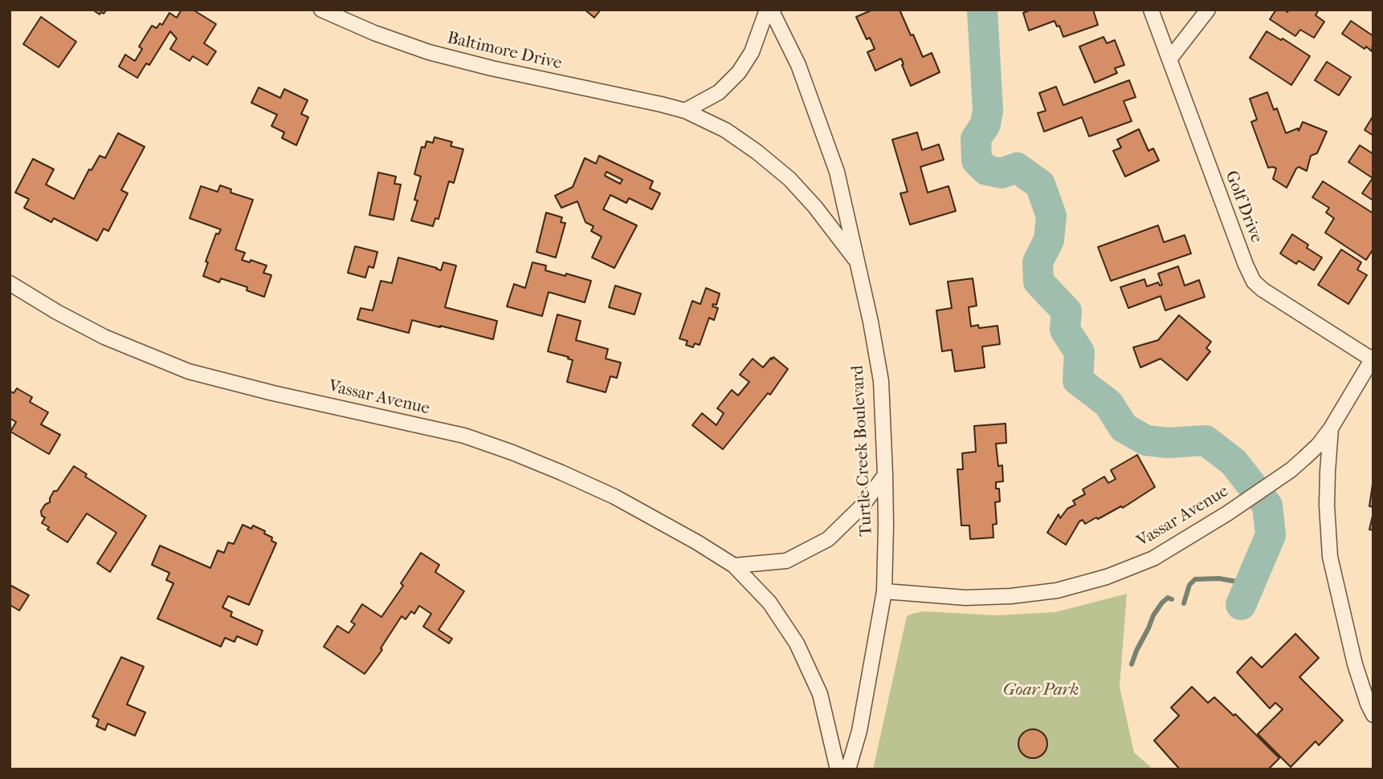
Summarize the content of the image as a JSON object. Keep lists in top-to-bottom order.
{
  "streets": {
    "street": [
      "Baltimore Drive",
      "Golf Drive",
      "Vassar Avenue",
      "Turtle Creek Boulevard"
    ]
  },
  "crossings": [
    ["Baltimore Drive", "Turtle Creek Boulevard"],
    ["Golf Drive", "Vassar Avenue"],
    ["Vassar Avenue", "Turtle Creek Boulevard"]
  ],
  "parks": ["Goar Park"]
}
